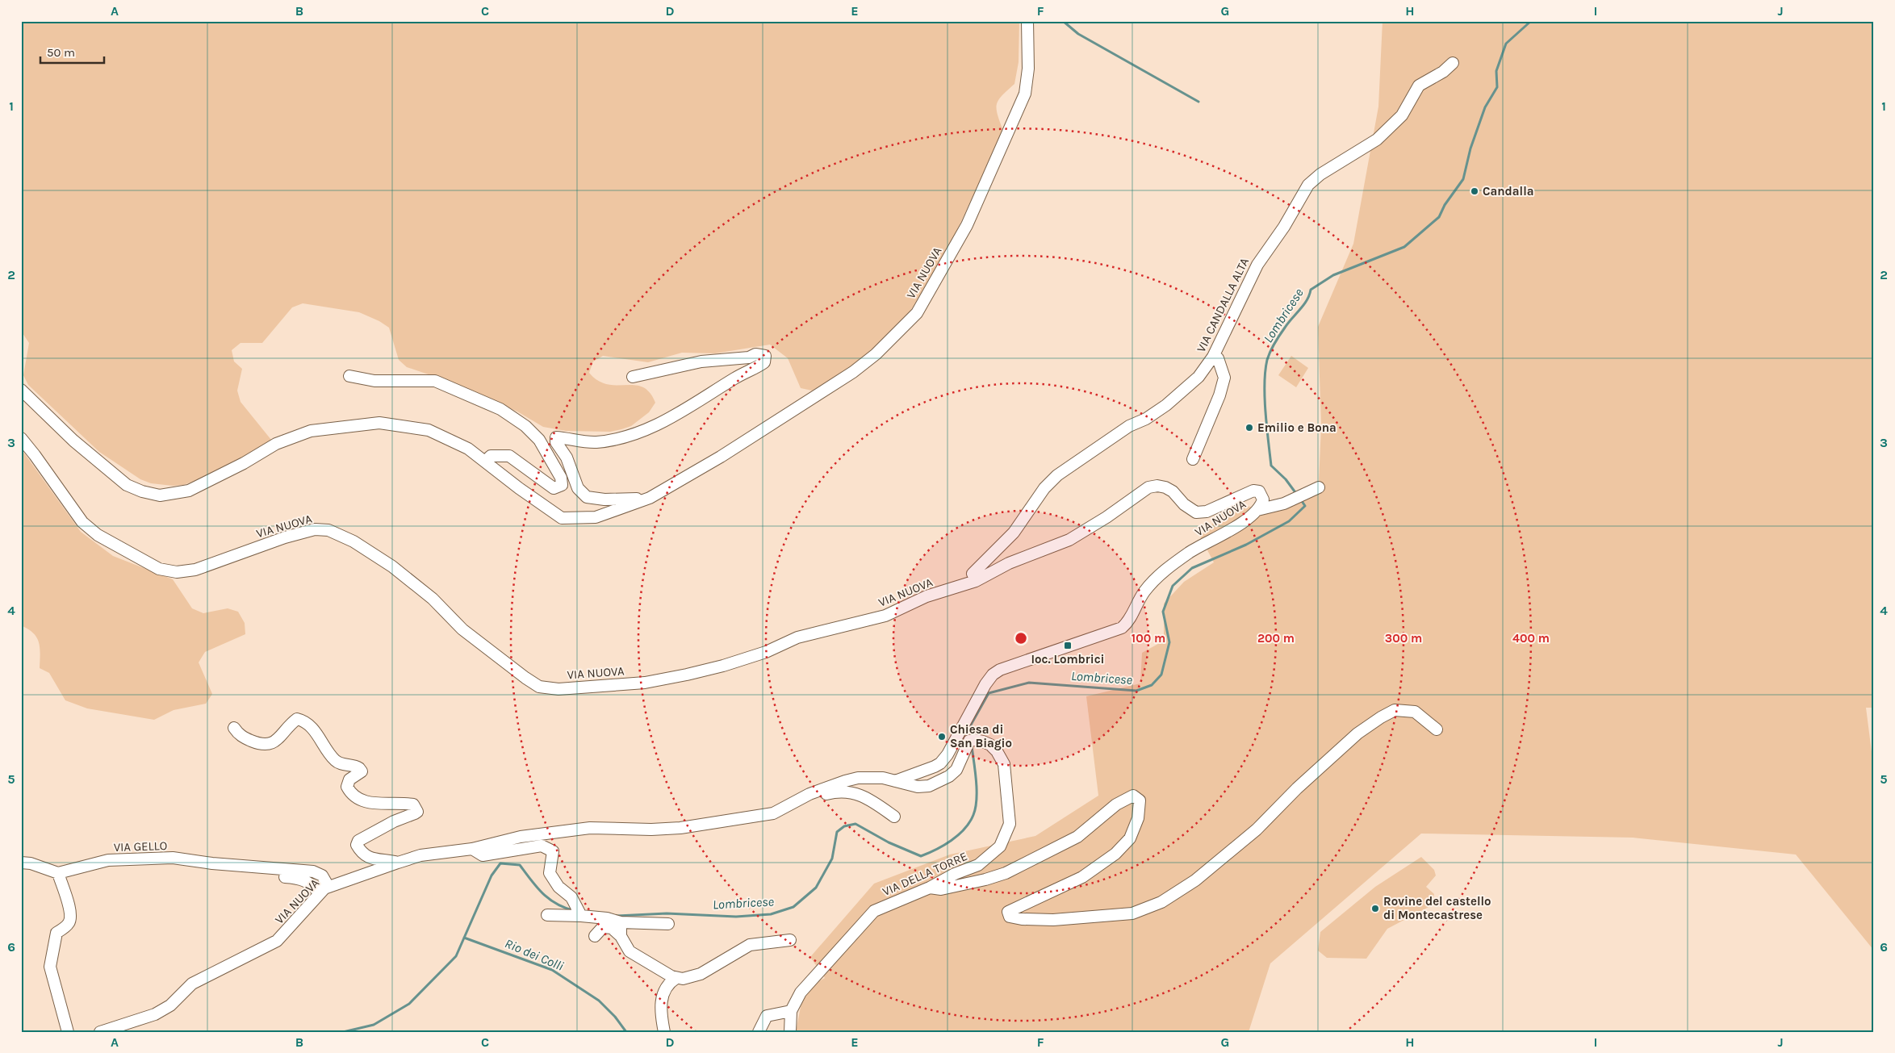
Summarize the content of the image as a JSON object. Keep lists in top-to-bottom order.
{
  "streets": {
    "street": [
      "VIA NUOVA",
      "VIA CANDALLA ALTA",
      "VIA GELLO",
      "VIA DELLA TORRE"
    ]
  },
  "crossings": [
    ["VIA NUOVA", "VIA CANDALLA ALTA"],
    ["VIA NUOVA", "VIA GELLO"],
    ["VIA NUOVA", "VIA DELLA TORRE"]
  ],
  "water": ["Lombricese", "Rio dei Colli"],
  "places": {
    "other": [
      "Candalla",
      "Emilio e Bona",
      "Chiesa di San Biagio",
      "Rovine del castello di Montecastrese"
    ],
    "transit": ["Ioc. Lombrici"]
  },
  "scale_bar": "50 m",
  "grid": {
    "columns": [
      "A",
      "B",
      "C",
      "D",
      "E",
      "F",
      "G",
      "H",
      "I",
      "J"
    ],
    "rows": [
      "1",
      "2",
      "3",
      "4",
      "5",
      "6"
    ]
  },
  "rings": [
    "100 m",
    "200 m",
    "300 m",
    "400 m"
  ]
}
